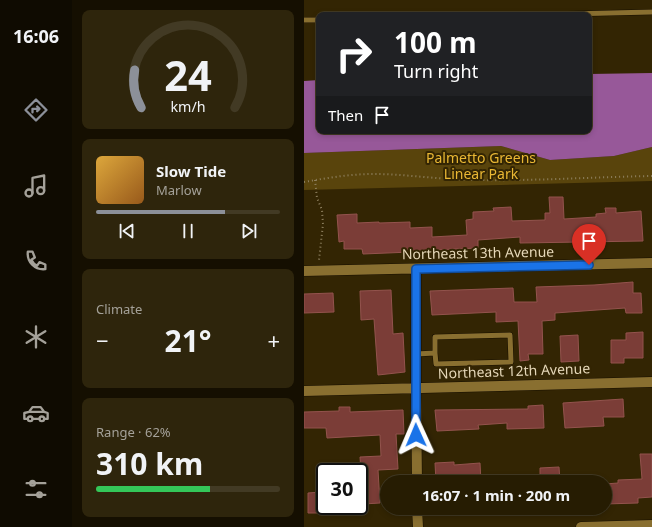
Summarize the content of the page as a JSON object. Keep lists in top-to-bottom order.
{
  "streets": {
    "street": ["Northeast 13th Avenue", "Northeast 12th Avenue"]
  },
  "parks": ["Palmetto Greens Linear Park"],
  "page": {
    "tabs": "16:06",
    "turn": ["100 m", "Turn right"],
    "then": "Then",
    "song": ["Slow Tide", "Marlow"],
    "tile": [
      "Climate",
      ["Range · 62%", "310 km"]
    ],
    "heat": ["−", "21°", "+"],
    "limit": "30",
    "trip": "16:07 · 1 min · 200 m",
    "gauge": ["24", "km/h"]
  }
}
